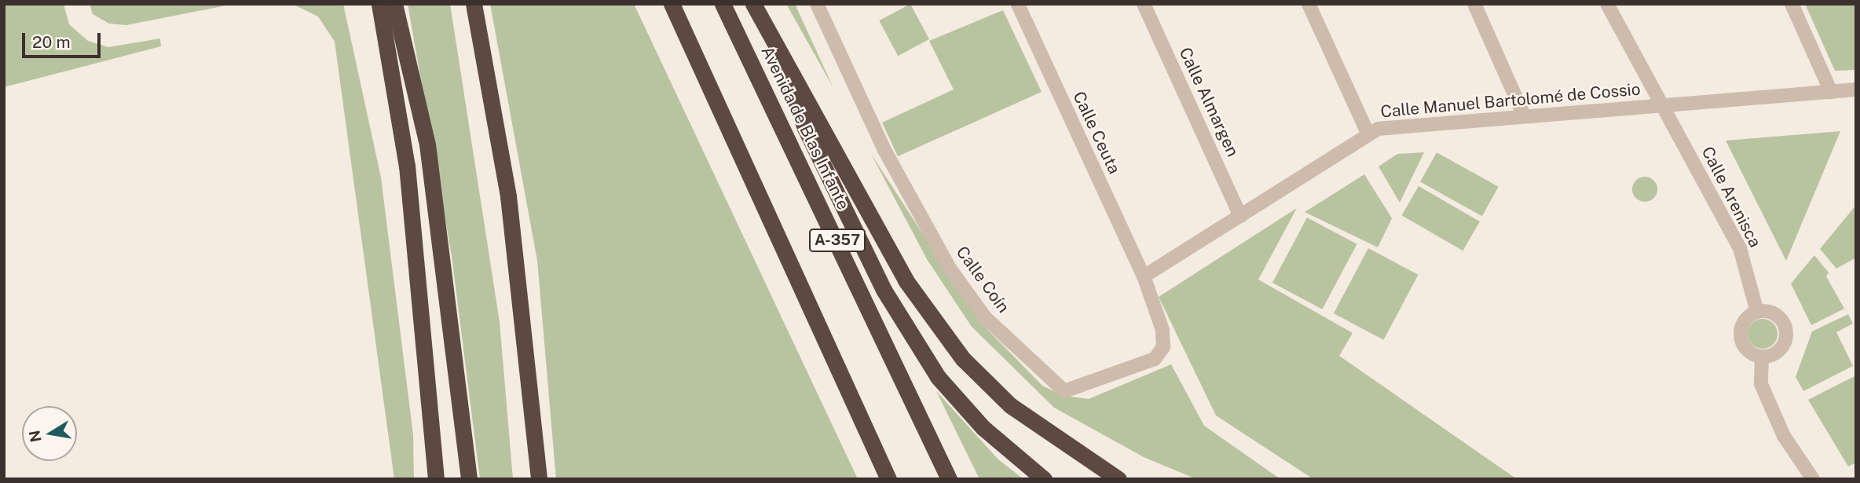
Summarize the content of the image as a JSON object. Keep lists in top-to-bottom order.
{
  "streets": {
    "highway": ["Avenida de Blas Infante", "A-357"],
    "street": [
      "Calle Manuel Bartolomé de Cossio",
      "Calle Almargen",
      "Calle Ceuta",
      "Calle Arenisca",
      "Calle Coín"
    ]
  },
  "crossings": [
    ["Calle Manuel Bartolomé de Cossio", "Calle Almargen"],
    ["Calle Manuel Bartolomé de Cossio", "Calle Ceuta"],
    ["Calle Manuel Bartolomé de Cossio", "Calle Arenisca"],
    ["Calle Manuel Bartolomé de Cossio", "Calle Coín"],
    ["Calle Ceuta", "Calle Coín"]
  ],
  "scale_bar": "20 m",
  "north": "left"
}
